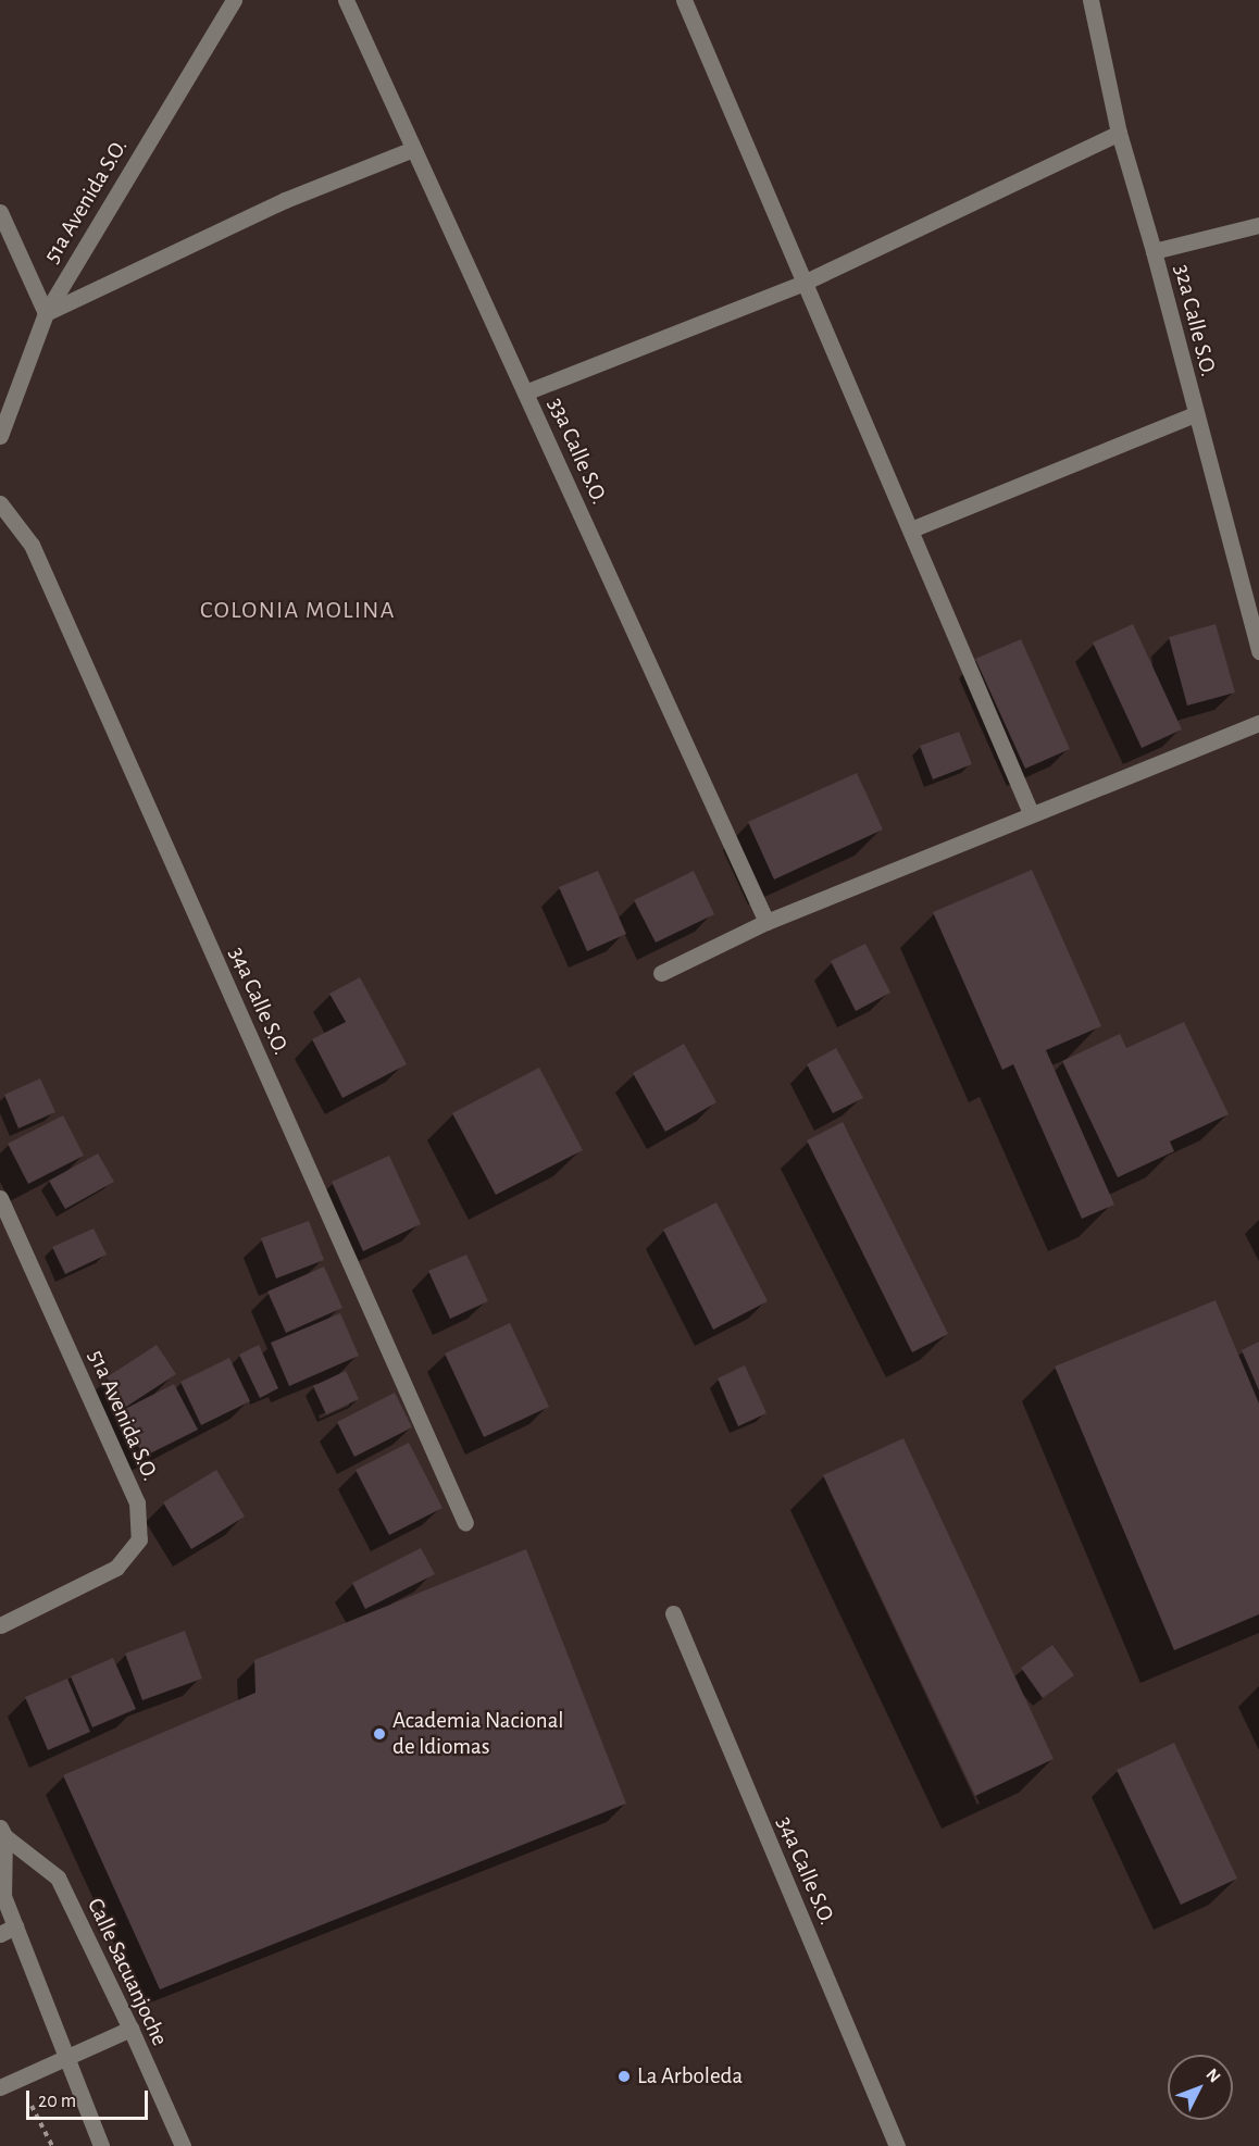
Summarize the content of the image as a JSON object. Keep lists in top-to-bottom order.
{
  "streets": {
    "street": [
      "51a Avenida S.O.",
      "32a Calle S.O.",
      "33a Calle S.O.",
      "34a Calle S.O.",
      "Calle Sacuanjoche"
    ]
  },
  "districts": ["COLONIA MOLINA"],
  "places": ["Academia Nacional de Idiomas", "La Arboleda"],
  "scale_bar": "20 m",
  "north": "top right"
}
